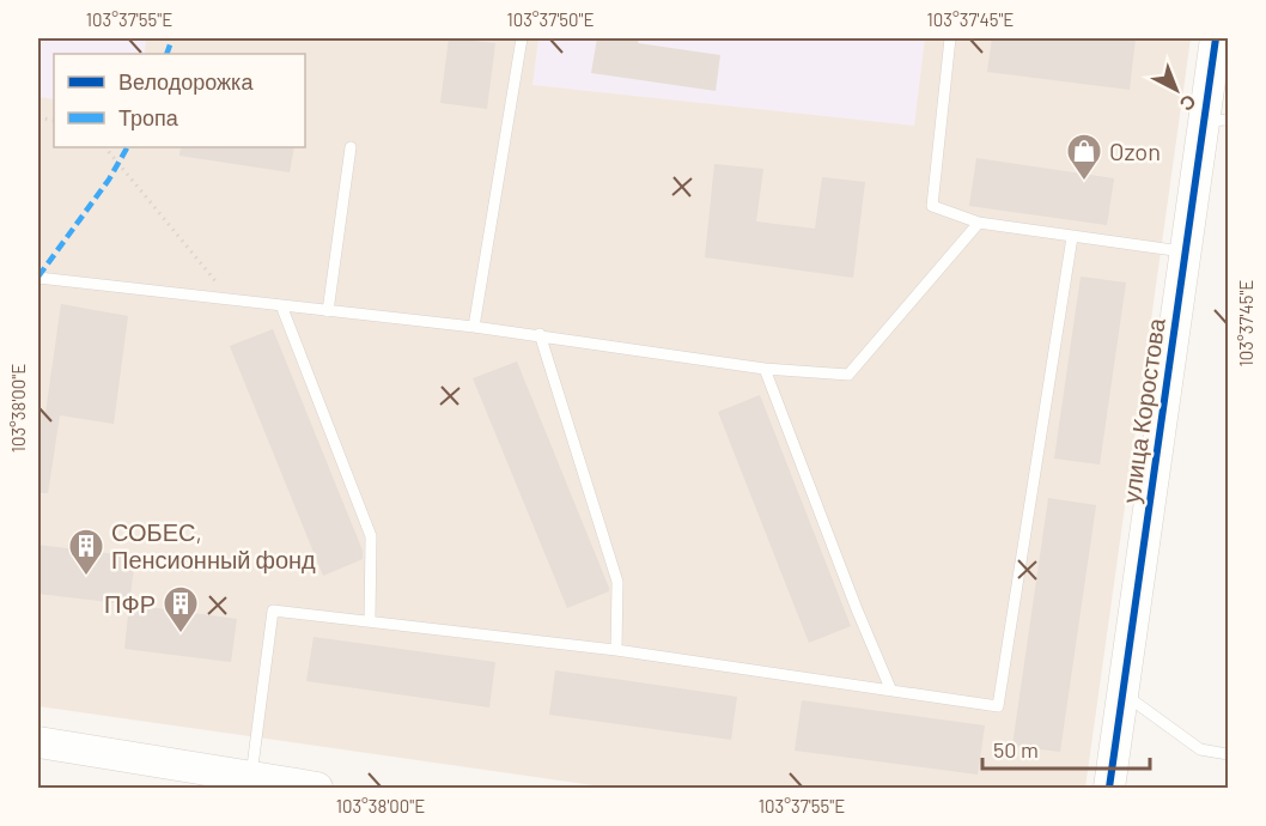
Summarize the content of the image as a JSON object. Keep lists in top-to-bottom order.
{
  "streets": {
    "street": ["улица Коростова"]
  },
  "places": {
    "shop": ["Ozon"],
    "building": ["СОБЕС, Пенсионный фонд", "ПФР"]
  },
  "legend": ["Велодорожка", "Тропа"],
  "scale_bar": "50 m",
  "north": "bottom right",
  "coordinates": [
    "103°37'55\"E",
    "103°37'50\"E",
    "103°37'45\"E",
    "103°38'00\"E"
  ]
}
